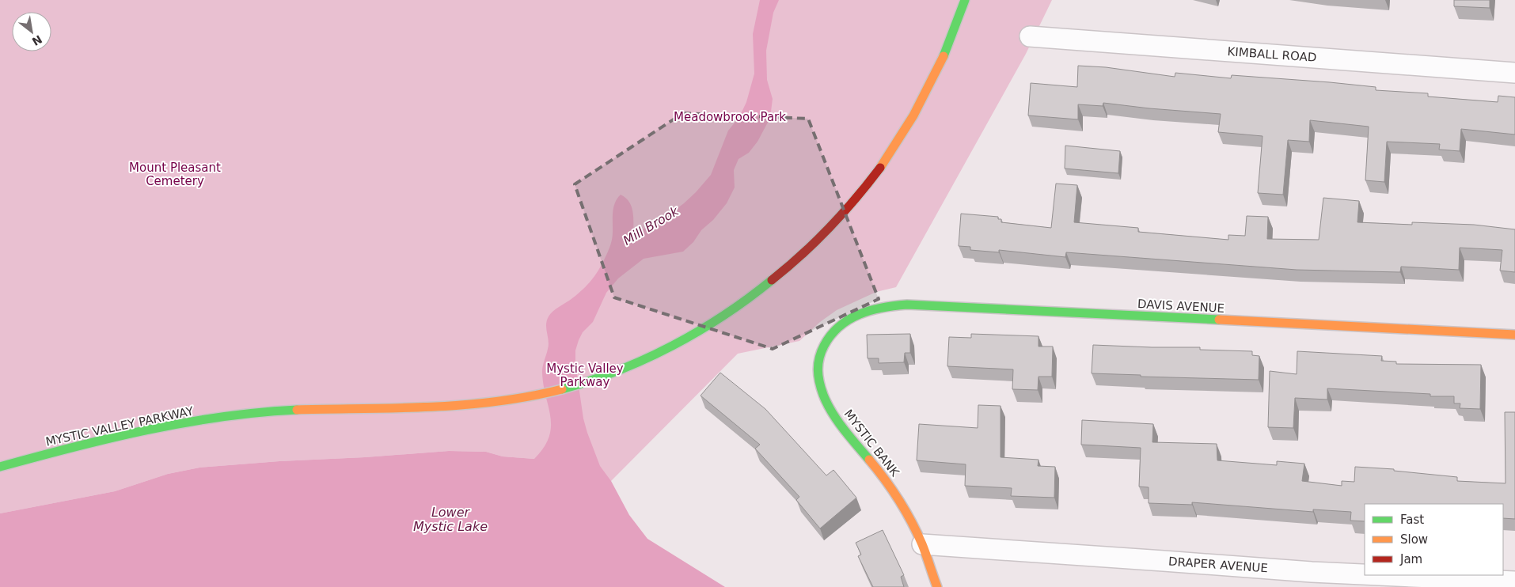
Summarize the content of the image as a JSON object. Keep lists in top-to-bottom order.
{
  "streets": {
    "main road": ["DAVIS AVENUE", "MYSTIC VALLEY PARKWAY", "MYSTIC BANK"],
    "street": ["KIMBALL ROAD", "DRAPER AVENUE"]
  },
  "crossings": [
    ["DAVIS AVENUE", "MYSTIC BANK"],
    ["MYSTIC BANK", "DRAPER AVENUE"]
  ],
  "water": ["Mill Brook", "Lower Mystic Lake"],
  "parks": ["Meadowbrook Park", "Mount Pleasant Cemetery", "Mystic Valley Parkway"],
  "legend": ["Fast", "Slow", "Jam"],
  "north": "bottom right"
}
